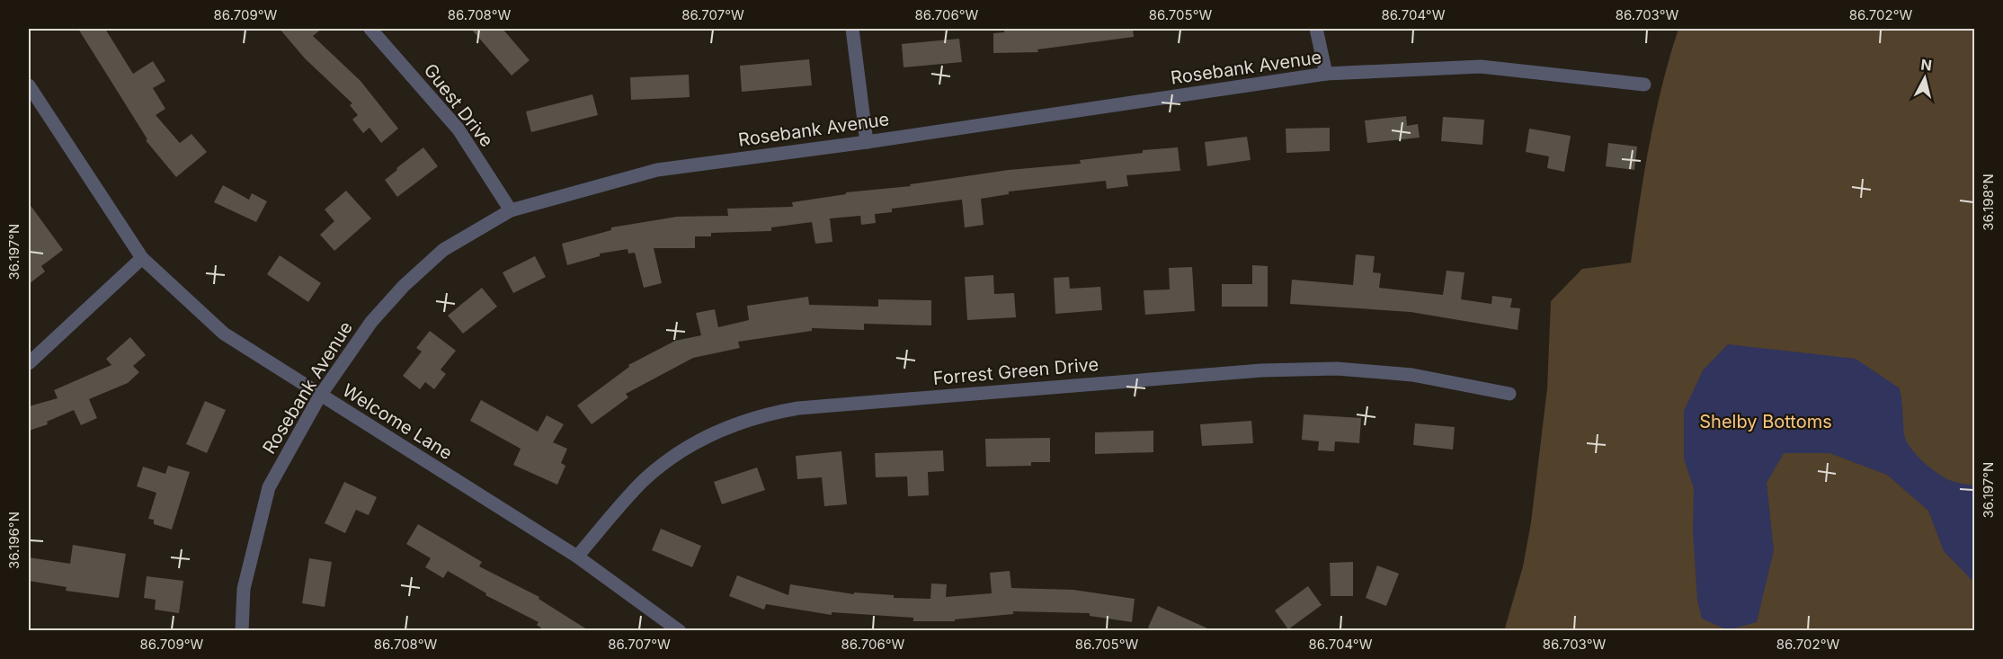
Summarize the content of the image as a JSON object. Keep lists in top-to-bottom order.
{
  "streets": {
    "street": [
      "Rosebank Avenue",
      "Guest Drive",
      "Forrest Green Drive",
      "Welcome Lane"
    ]
  },
  "crossings": [
    ["Rosebank Avenue", "Guest Drive"],
    ["Rosebank Avenue", "Welcome Lane"],
    ["Forrest Green Drive", "Welcome Lane"]
  ],
  "parks": ["Shelby Bottoms"],
  "north": "top",
  "coordinates": [
    "86.709°W",
    "86.708°W",
    "86.707°W",
    "86.706°W",
    "86.705°W",
    "86.704°W",
    "86.703°W",
    "86.702°W",
    "36.198°N",
    "36.197°N",
    "36.196°N"
  ]
}
